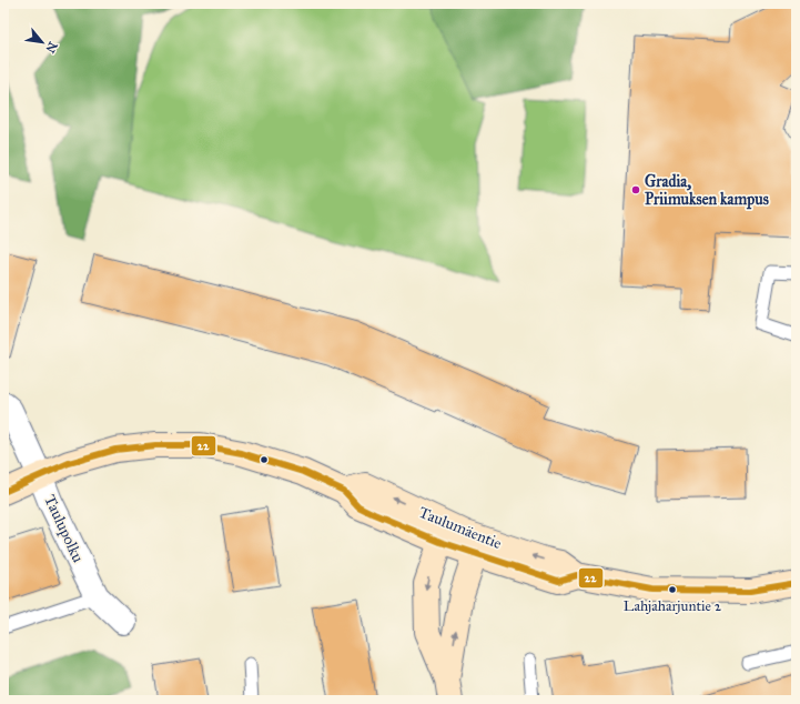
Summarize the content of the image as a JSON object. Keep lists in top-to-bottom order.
{
  "streets": {
    "main road": ["Taulumäentie"],
    "street": ["Taulupolku"]
  },
  "crossings": [
    ["Taulumäentie", "Taulupolku"]
  ],
  "places": ["Gradia, Priimuksen kampus", "Lahjaharjuntie 2"],
  "lines": ["transit line 22"],
  "north": "bottom right"
}
